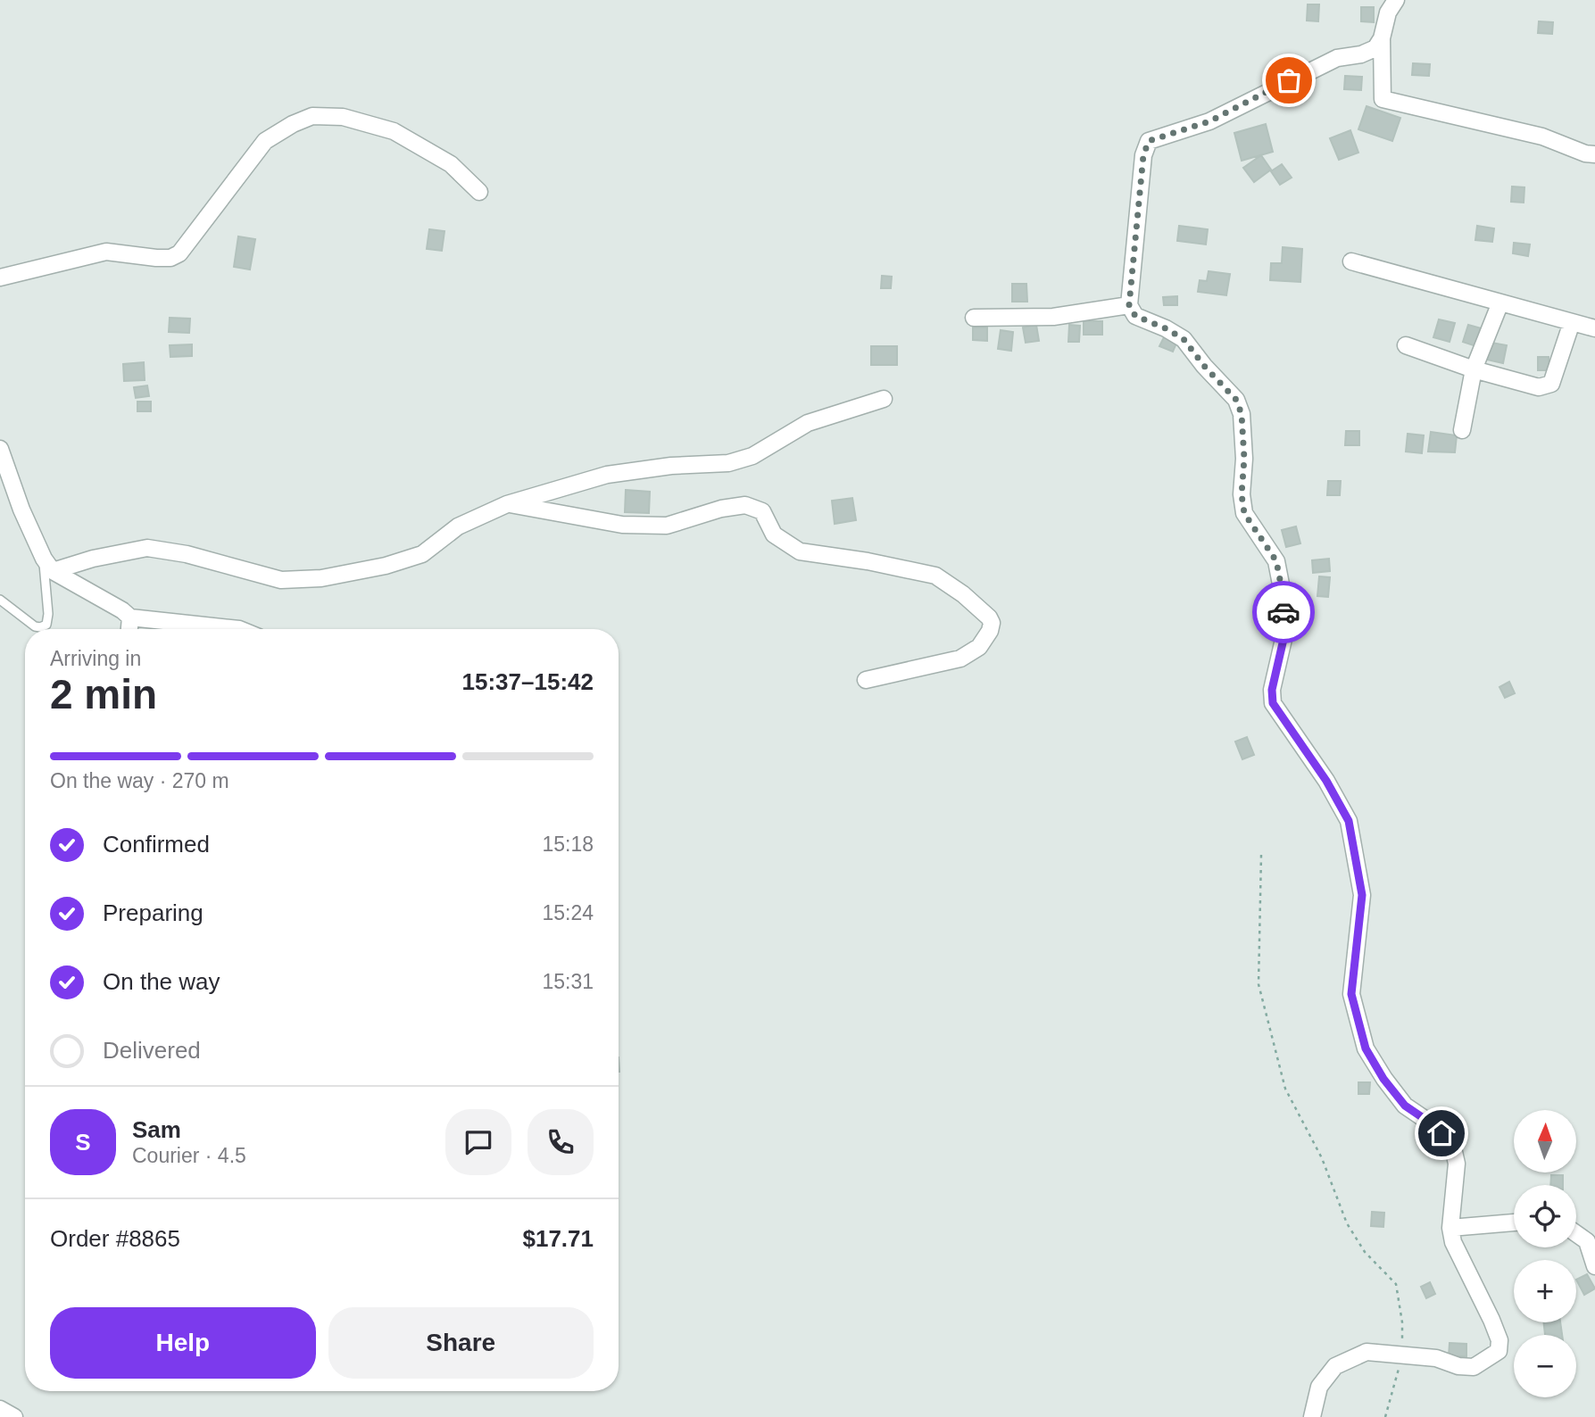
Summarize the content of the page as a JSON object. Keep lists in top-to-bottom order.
{
  "north": "top",
  "page": {
    "heading": ["2 min", "Arriving in", "15:37–15:42"],
    "panel": [
      "Sam",
      "Courier · 4.5",
      "Order #8865",
      "$17.71"
    ],
    "bar": "On the way · 270 m",
    "list": [
      ["Confirmed", "15:18"],
      ["Preparing", "15:24"],
      ["On the way", "15:31"],
      "Delivered"
    ],
    "round": "S",
    "map_buttons": ["+", "−"],
    "buttons": ["Help", "Share"]
  }
}
